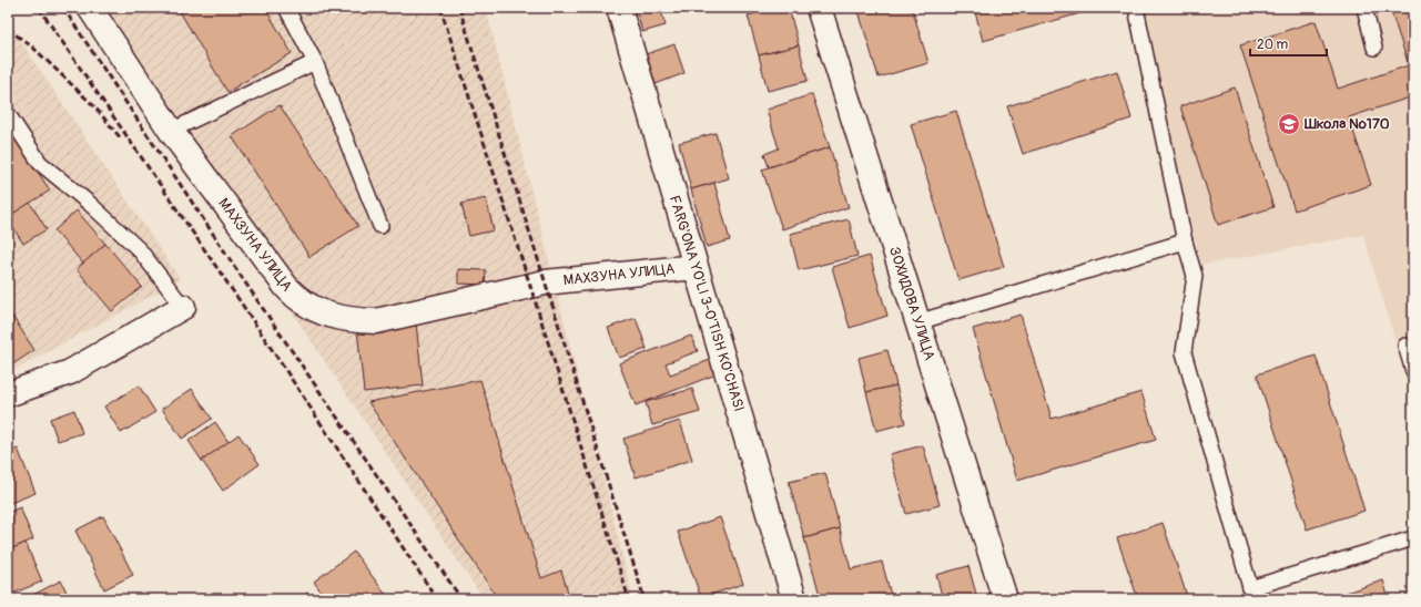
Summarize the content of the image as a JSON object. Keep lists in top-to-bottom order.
{
  "streets": {
    "street": ["МАХЗУНА УЛИЦА", "FARG'ONA YO'LI 3-O'TISH KO'CHASI", "ЗОХИДОВА УЛИЦА"]
  },
  "crossings": [
    ["МАХЗУНА УЛИЦА", "FARG'ONA YO'LI 3-O'TISH KO'CHASI"]
  ],
  "places": {
    "school or university": ["Школа №170"]
  },
  "scale_bar": "20 m"
}
